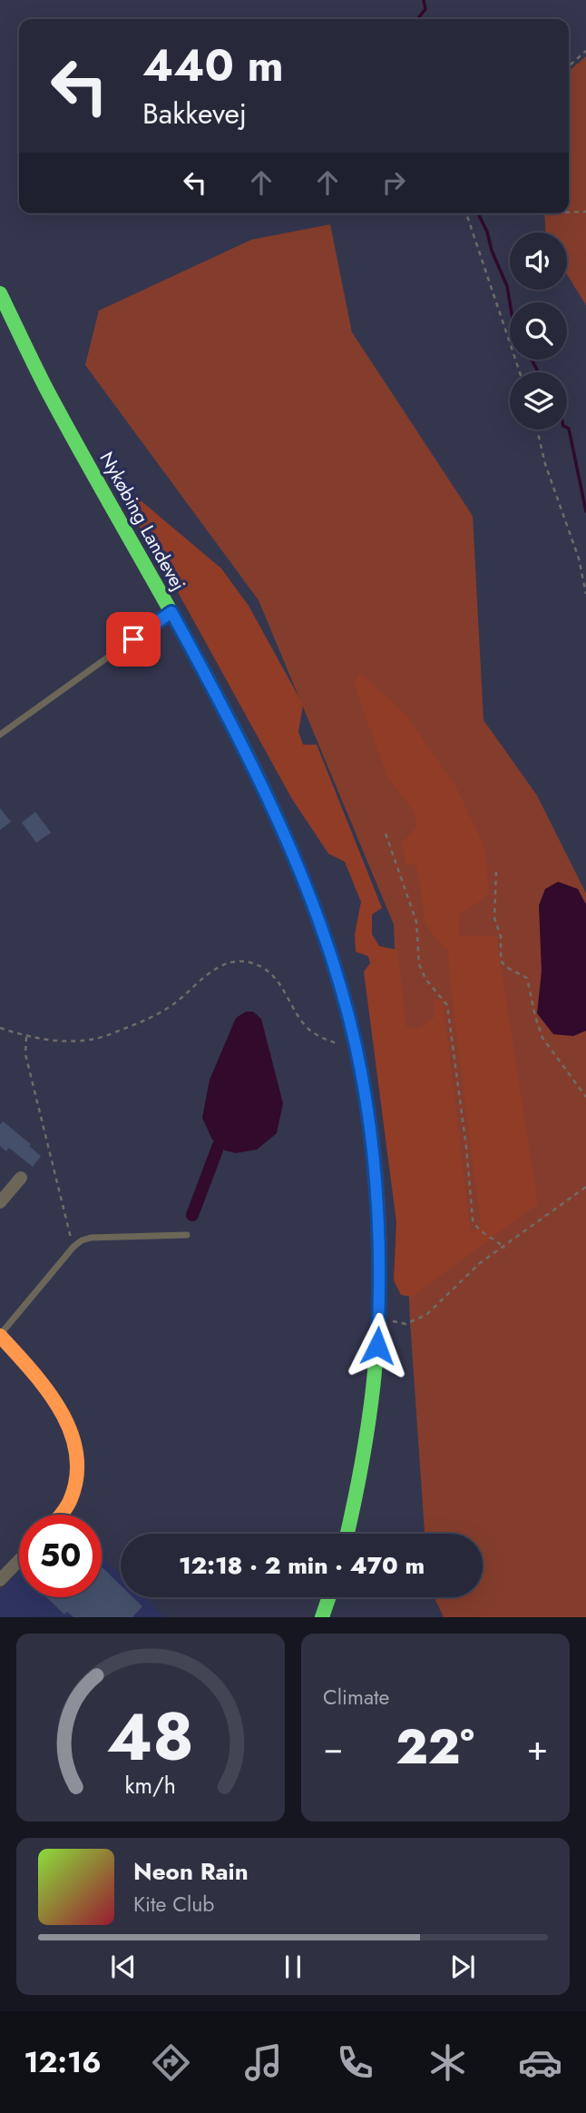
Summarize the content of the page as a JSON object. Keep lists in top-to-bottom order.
{
  "streets": {
    "main road": ["Nykøbing Landevej"]
  },
  "page": {
    "turn": ["440 m", "Bakkevej"],
    "limit": "50",
    "trip": "12:18 · 2 min · 470 m",
    "tile": "Climate",
    "heat": ["−", "22°", "+"],
    "song": ["Neon Rain", "Kite Club"],
    "tabs": "12:16",
    "gauge": ["48", "km/h"]
  }
}
